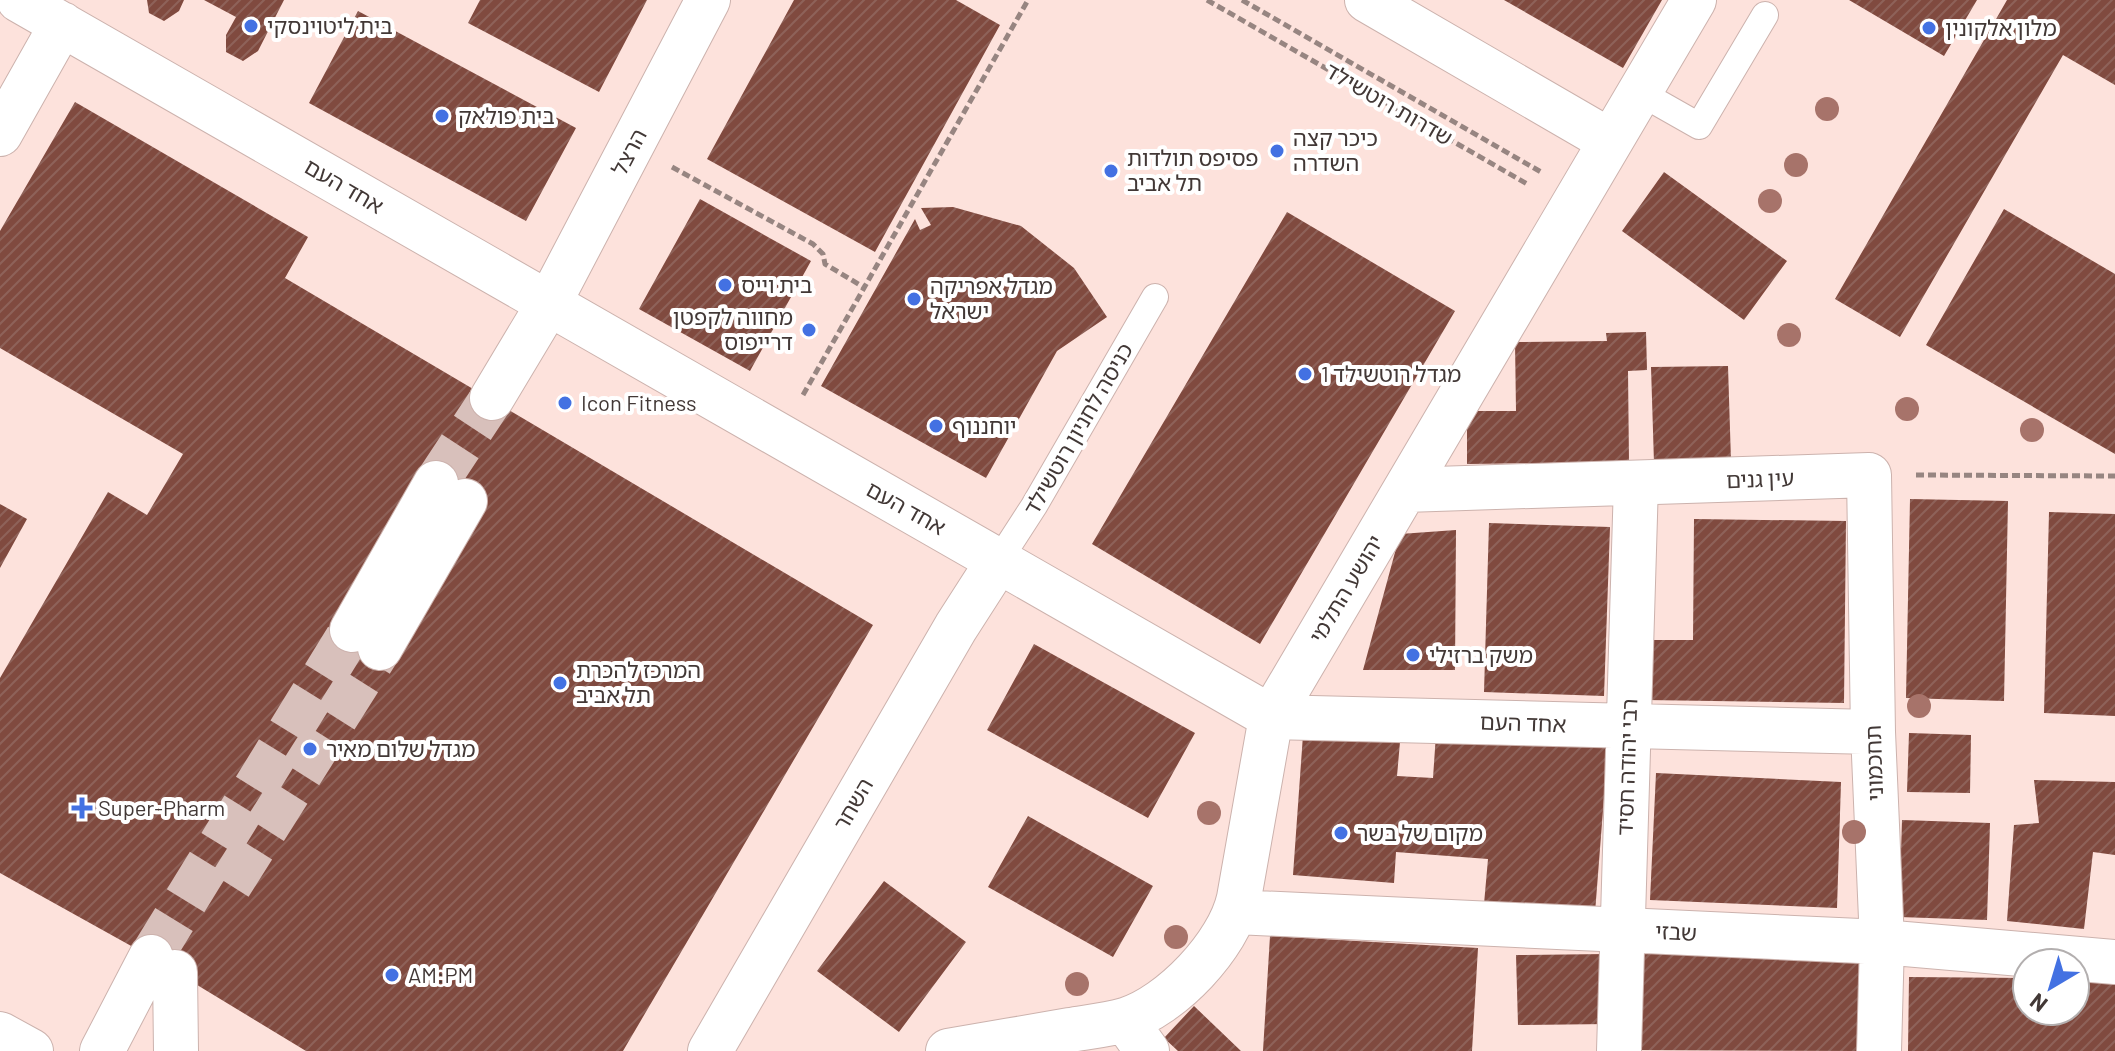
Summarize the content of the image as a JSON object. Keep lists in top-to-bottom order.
{
  "streets": {
    "street": [
      "הרצל",
      "אחד העם",
      "עין גנים",
      "יהושע התלמי",
      "תחכמוני",
      "רבי יהודה חסיד",
      "השחר",
      "שבזי"
    ],
    "lane": ["כניסה לחניון רוטשילד"],
    "path": ["שדרות רוטשילד"]
  },
  "crossings": [
    ["שדרות רוטשילד", "יהושע התלמי"],
    ["הרצל", "אחד העם"],
    ["אחד העם", "כניסה לחניון רוטשילד"],
    ["אחד העם", "יהושע התלמי"],
    ["אחד העם", "תחכמוני"],
    ["אחד העם", "רבי יהודה חסיד"],
    ["אחד העם", "השחר"],
    ["כניסה לחניון רוטשילד", "השחר"],
    ["עין גנים", "יהושע התלמי"],
    ["עין גנים", "תחכמוני"],
    ["עין גנים", "רבי יהודה חסיד"],
    ["יהושע התלמי", "שבזי"],
    ["תחכמוני", "שבזי"],
    ["רבי יהודה חסיד", "שבזי"]
  ],
  "places": {
    "other": [
      "בית ליטוינסקי",
      "מלון אלקונין",
      "בית פולאק",
      "כיכר קצה השדרה",
      "פסיפס תולדות תל אביב",
      "בית וייס",
      "מגדל אפריקה ישראל",
      "מחווה לקפטן דרייפוס",
      "מגדל רוטשילד 1",
      "Icon Fitness",
      "יוחננוף",
      "משק ברזילי",
      "המרכז להכרת תל אביב",
      "מגדל שלום מאיר",
      "מקום של בשר",
      "AM:PM"
    ],
    "health": ["Super-Pharm"]
  },
  "north": "bottom left"
}
